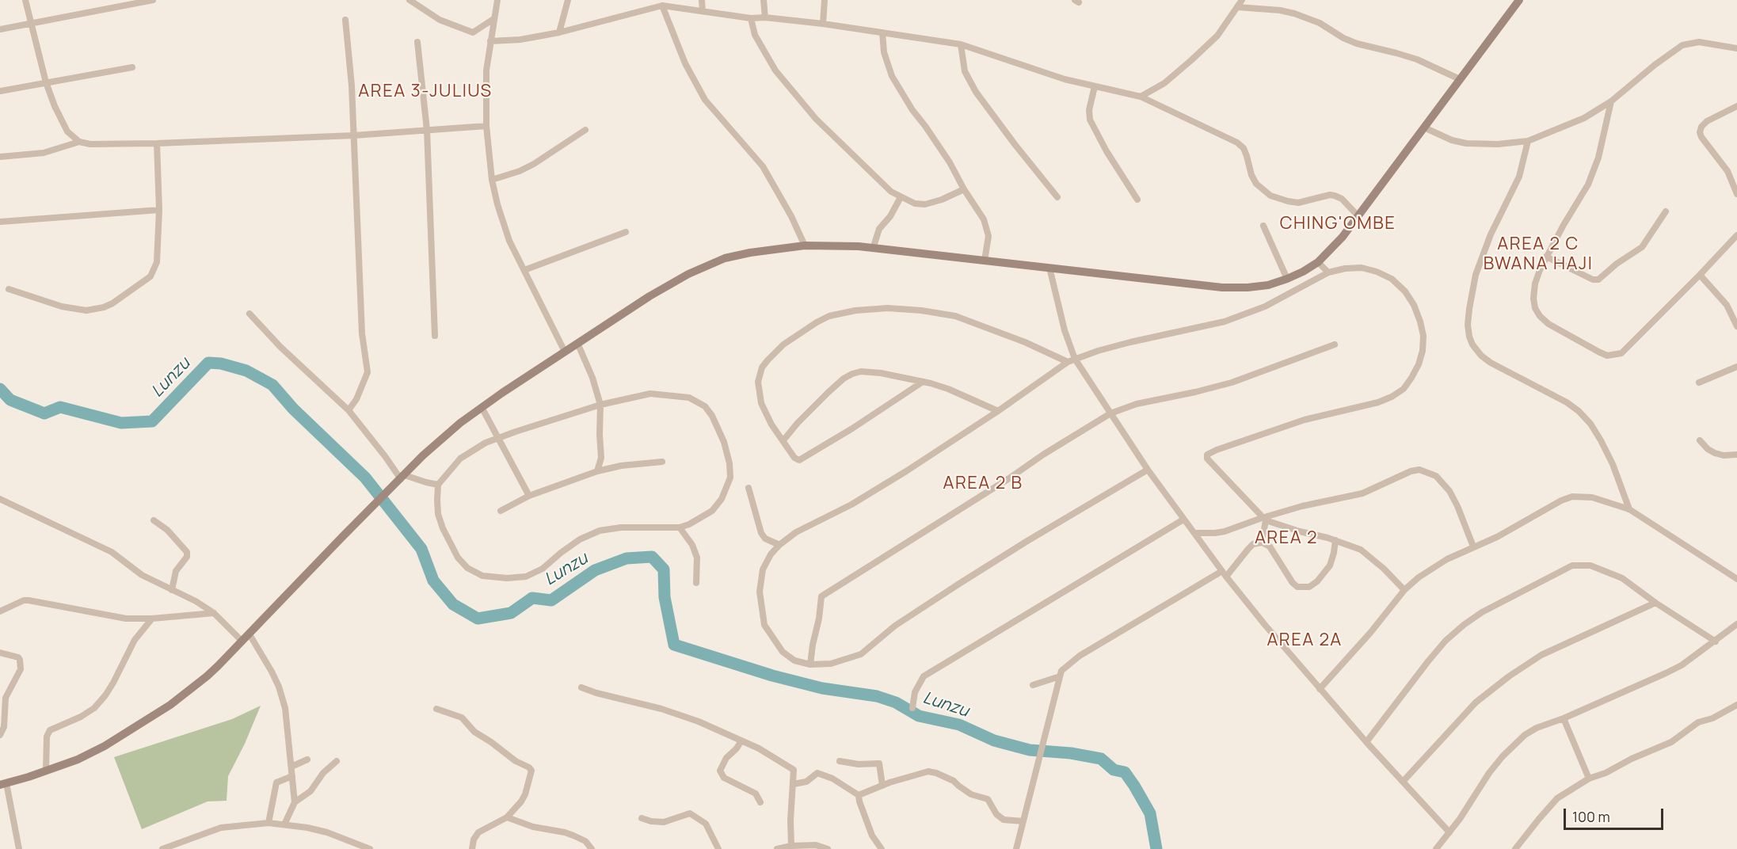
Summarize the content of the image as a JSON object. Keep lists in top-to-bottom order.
{
  "districts": [
    "AREA 3-JULIUS",
    "CHING'OMBE",
    "AREA 2 C BWANA HAJI",
    "AREA 2 B",
    "AREA 2",
    "AREA 2A"
  ],
  "water": ["Lunzu"],
  "scale_bar": "100 m"
}
